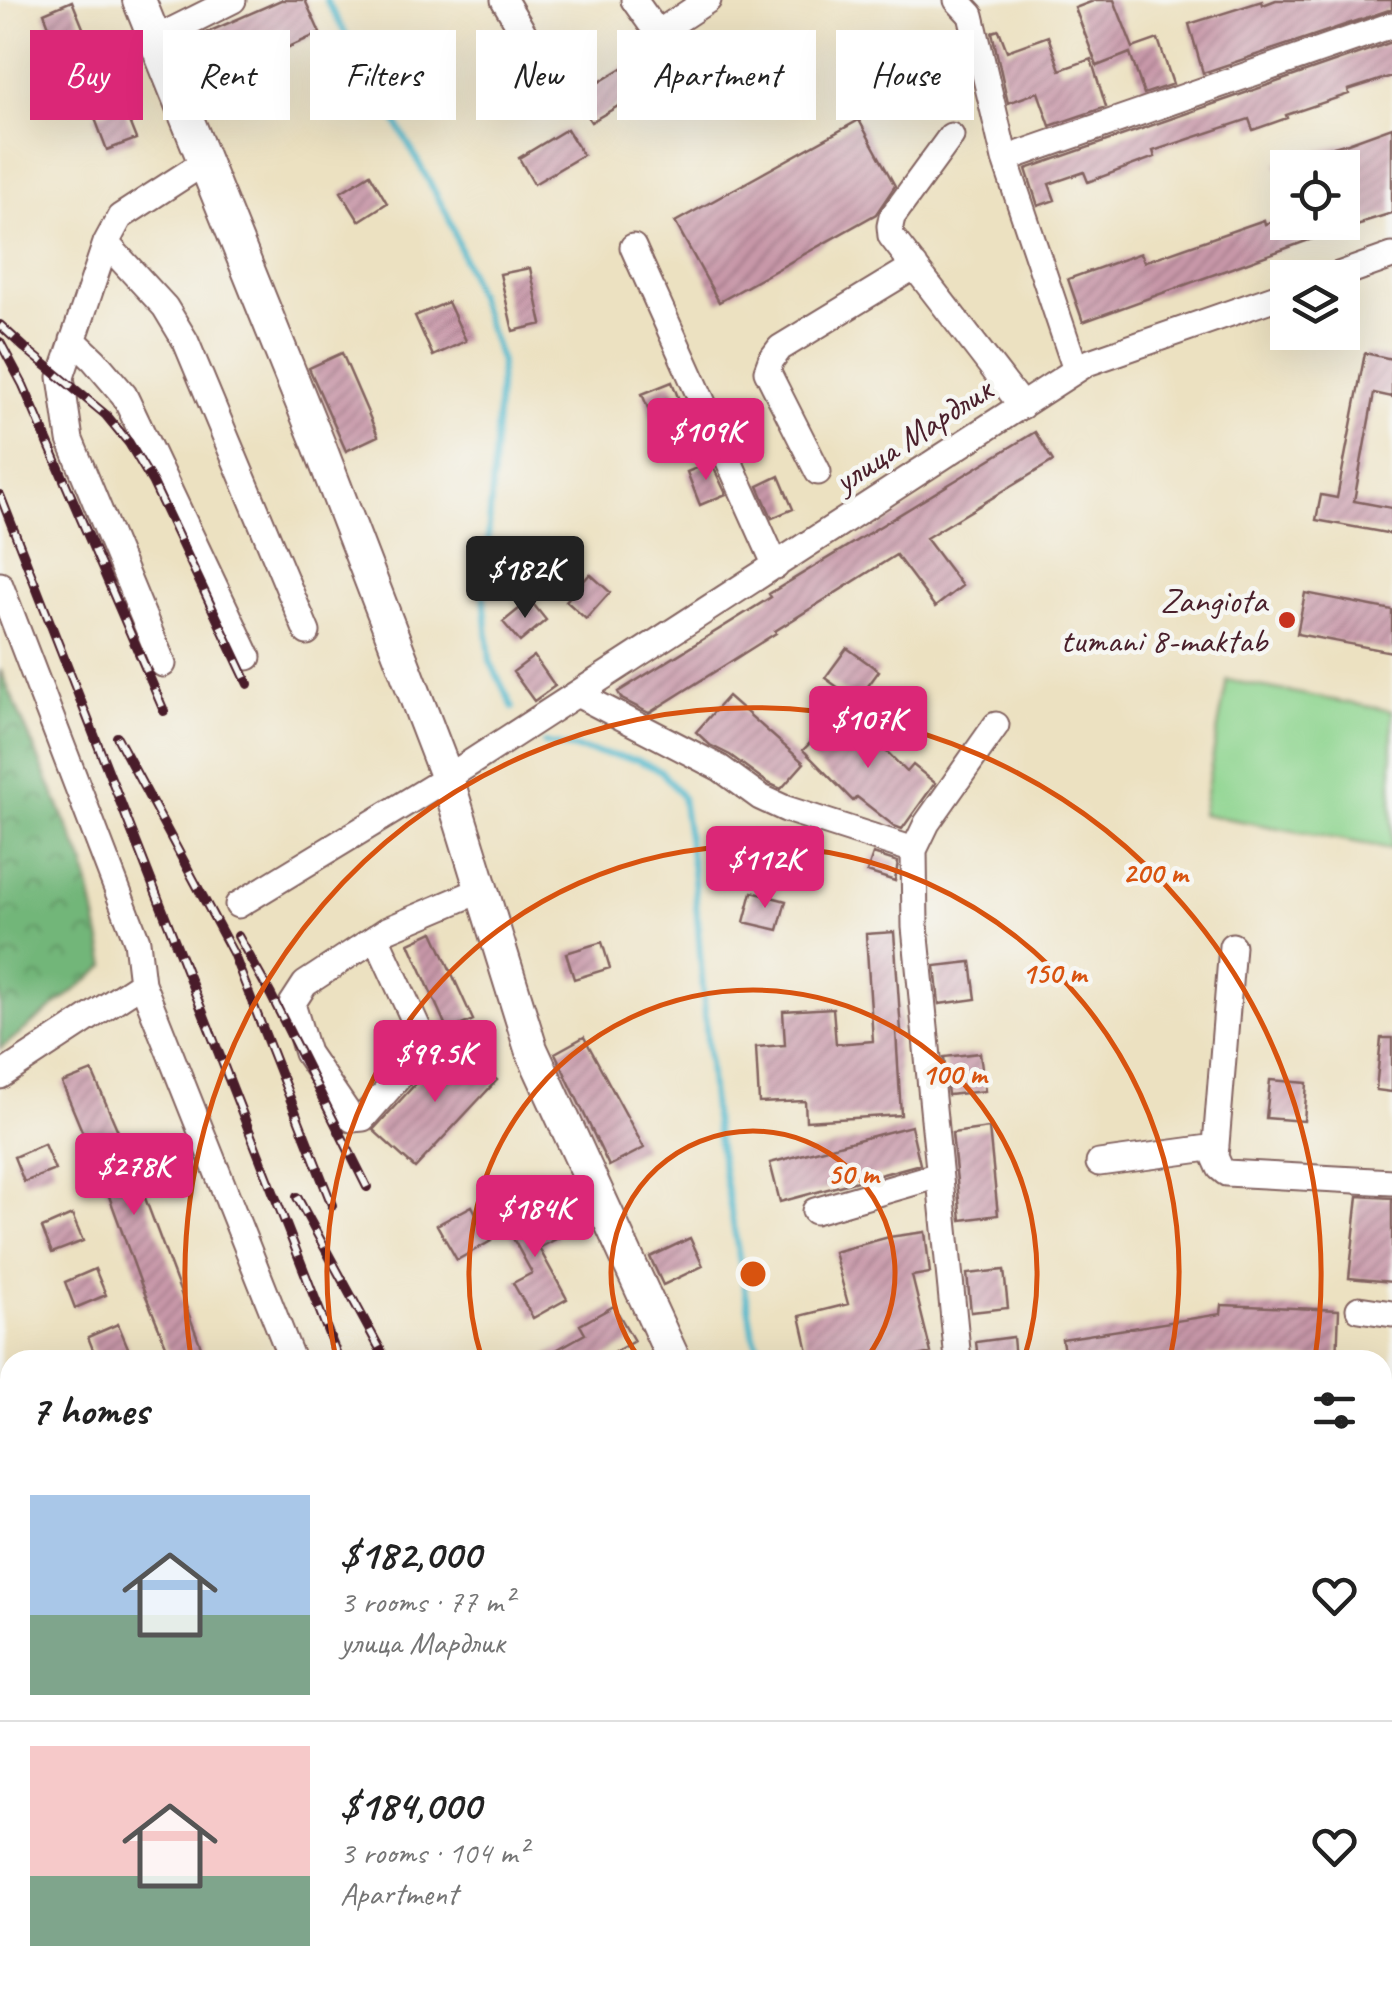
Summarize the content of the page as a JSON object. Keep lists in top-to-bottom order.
{
  "streets": {
    "street": ["улица Мардлик"]
  },
  "places": ["Zangiota tumani 8-maktab"],
  "page": {
    "chip": [
      "Buy",
      "Rent",
      "Filters",
      "New",
      "Apartment",
      "House"
    ],
    "price": [
      "$109K",
      "$182K",
      "$107K",
      "$112K",
      "$99.5K",
      "$278K",
      "$184K"
    ],
    "heading": "7 homes",
    "list": [
      {
        "name": "$182,000",
        "note": "3 rooms · 77 m² · улица Мардлик"
      },
      {
        "name": "$184,000",
        "note": "3 rooms · 104 m² · Apartment"
      }
    ]
  },
  "rings": [
    "200 m",
    "150 m",
    "100 m",
    "50 m"
  ]
}
